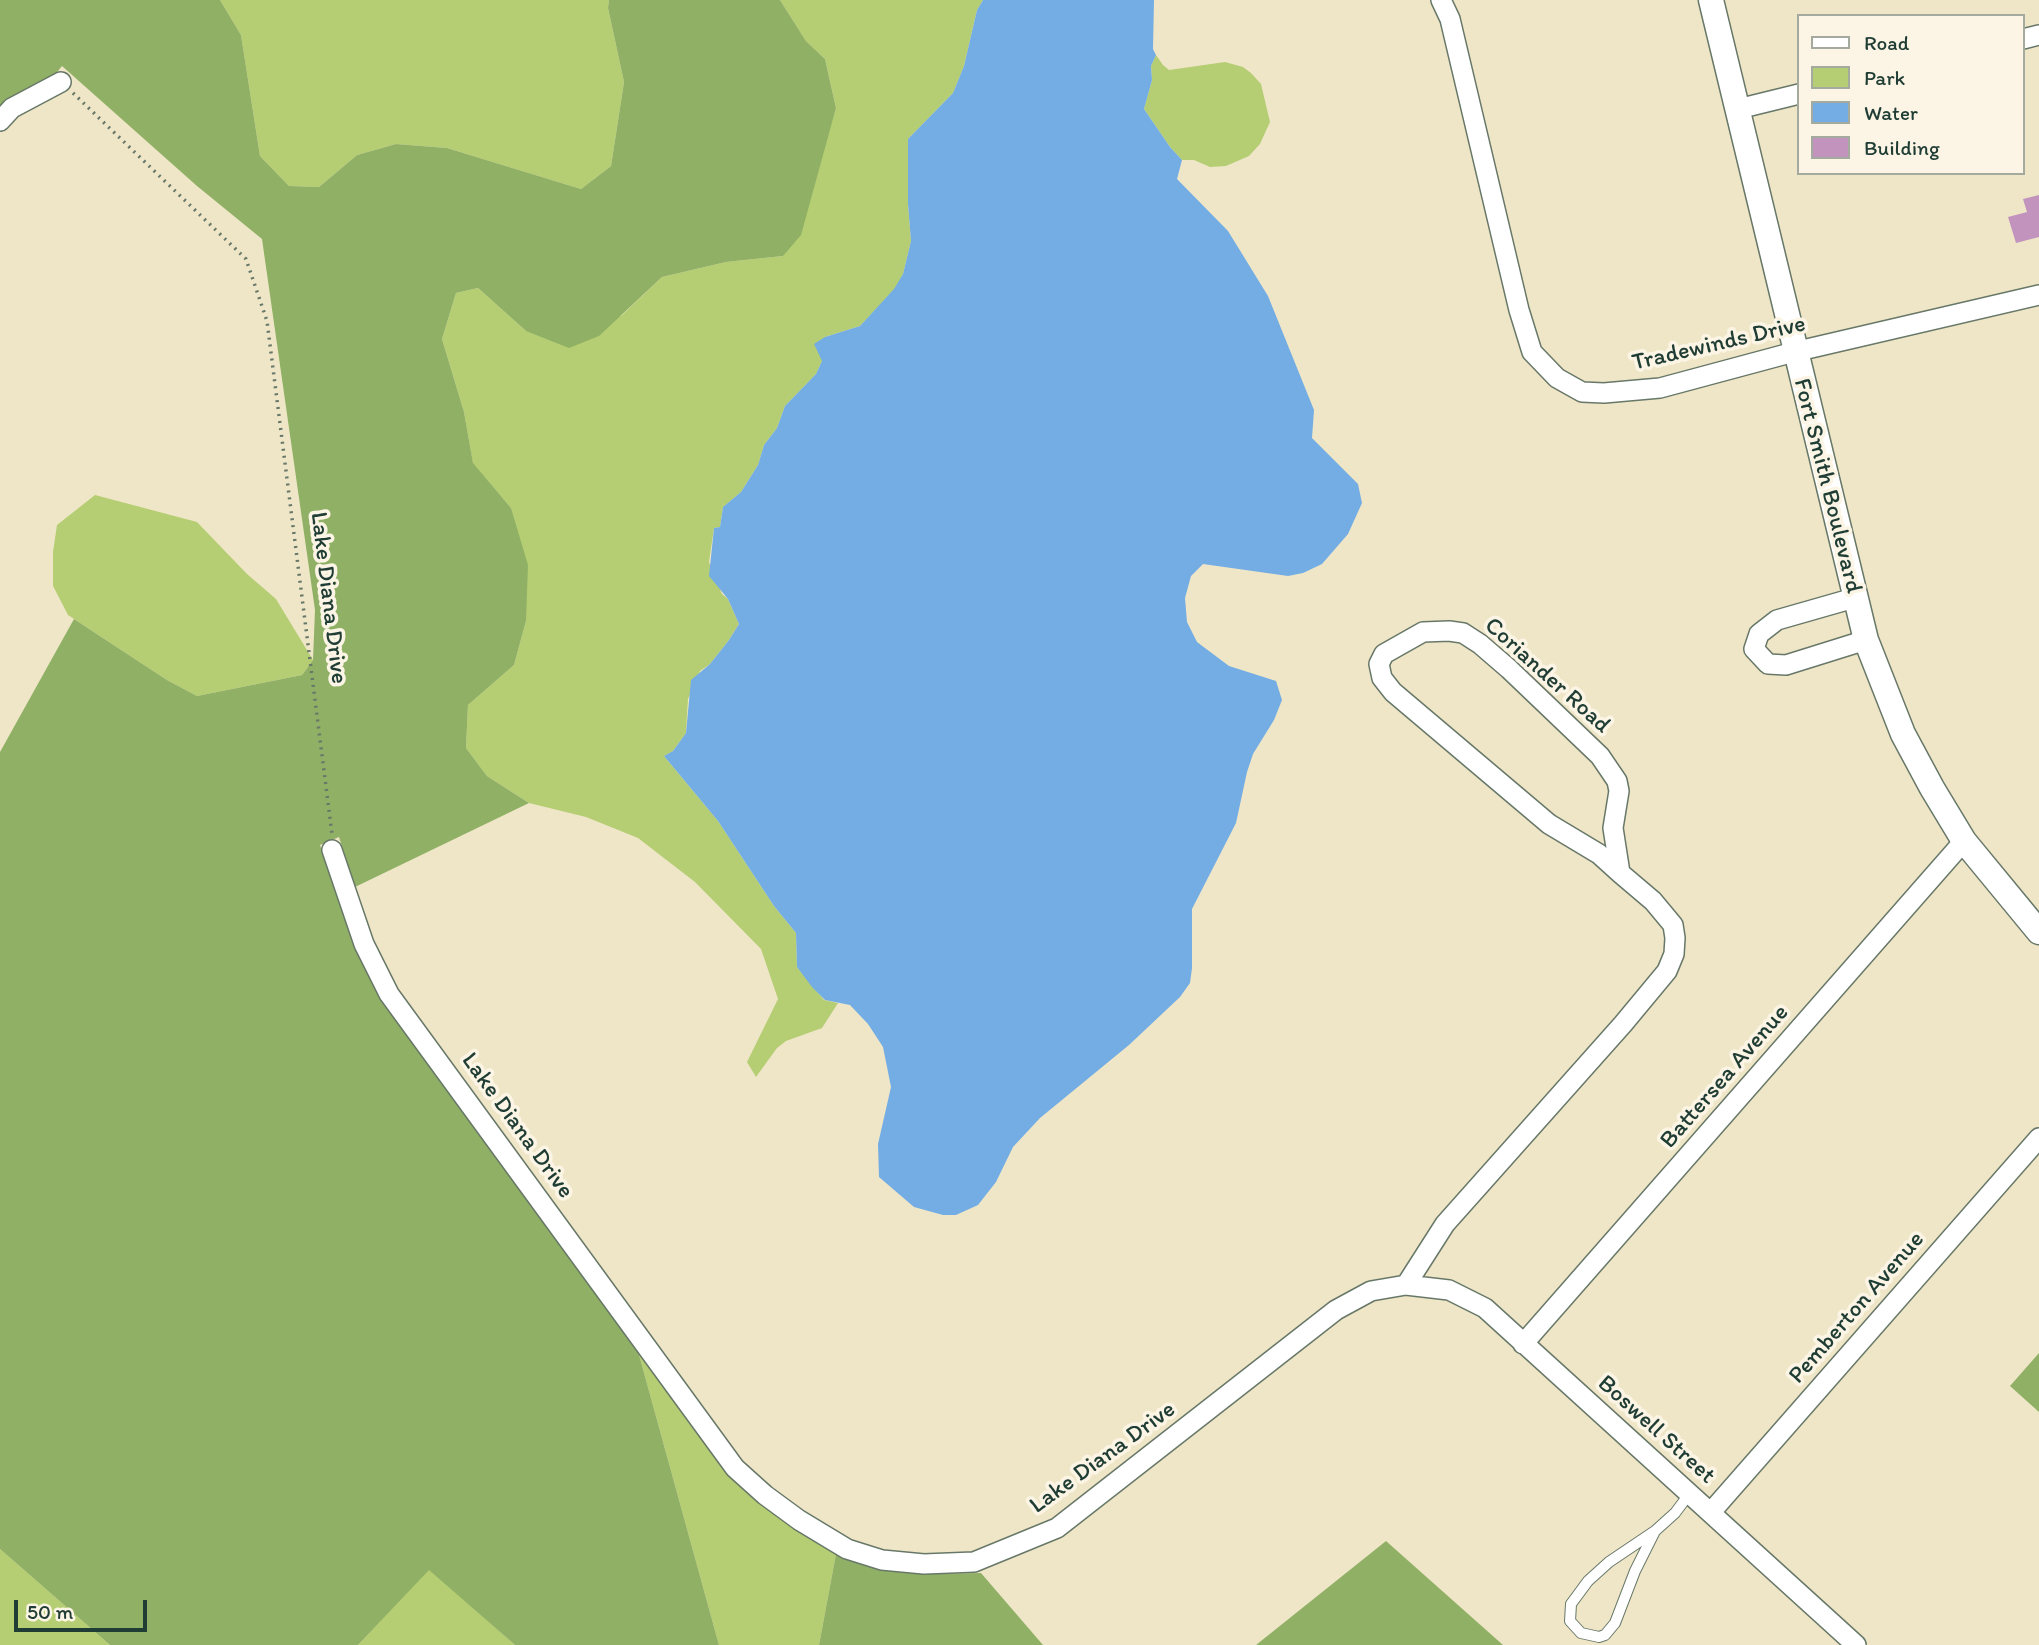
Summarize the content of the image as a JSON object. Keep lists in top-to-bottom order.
{
  "streets": {
    "street": [
      "Tradewinds Drive",
      "Fort Smith Boulevard",
      "Lake Diana Drive",
      "Coriander Road",
      "Battersea Avenue",
      "Pemberton Avenue",
      "Boswell Street"
    ]
  },
  "crossings": [
    ["Tradewinds Drive", "Fort Smith Boulevard"],
    ["Fort Smith Boulevard", "Battersea Avenue"],
    ["Lake Diana Drive", "Coriander Road"],
    ["Lake Diana Drive", "Boswell Street"],
    ["Coriander Road", "Boswell Street"],
    ["Battersea Avenue", "Boswell Street"],
    ["Pemberton Avenue", "Boswell Street"]
  ],
  "legend": [
    "Road",
    "Park",
    "Water",
    "Building"
  ],
  "scale_bar": "50 m"
}
